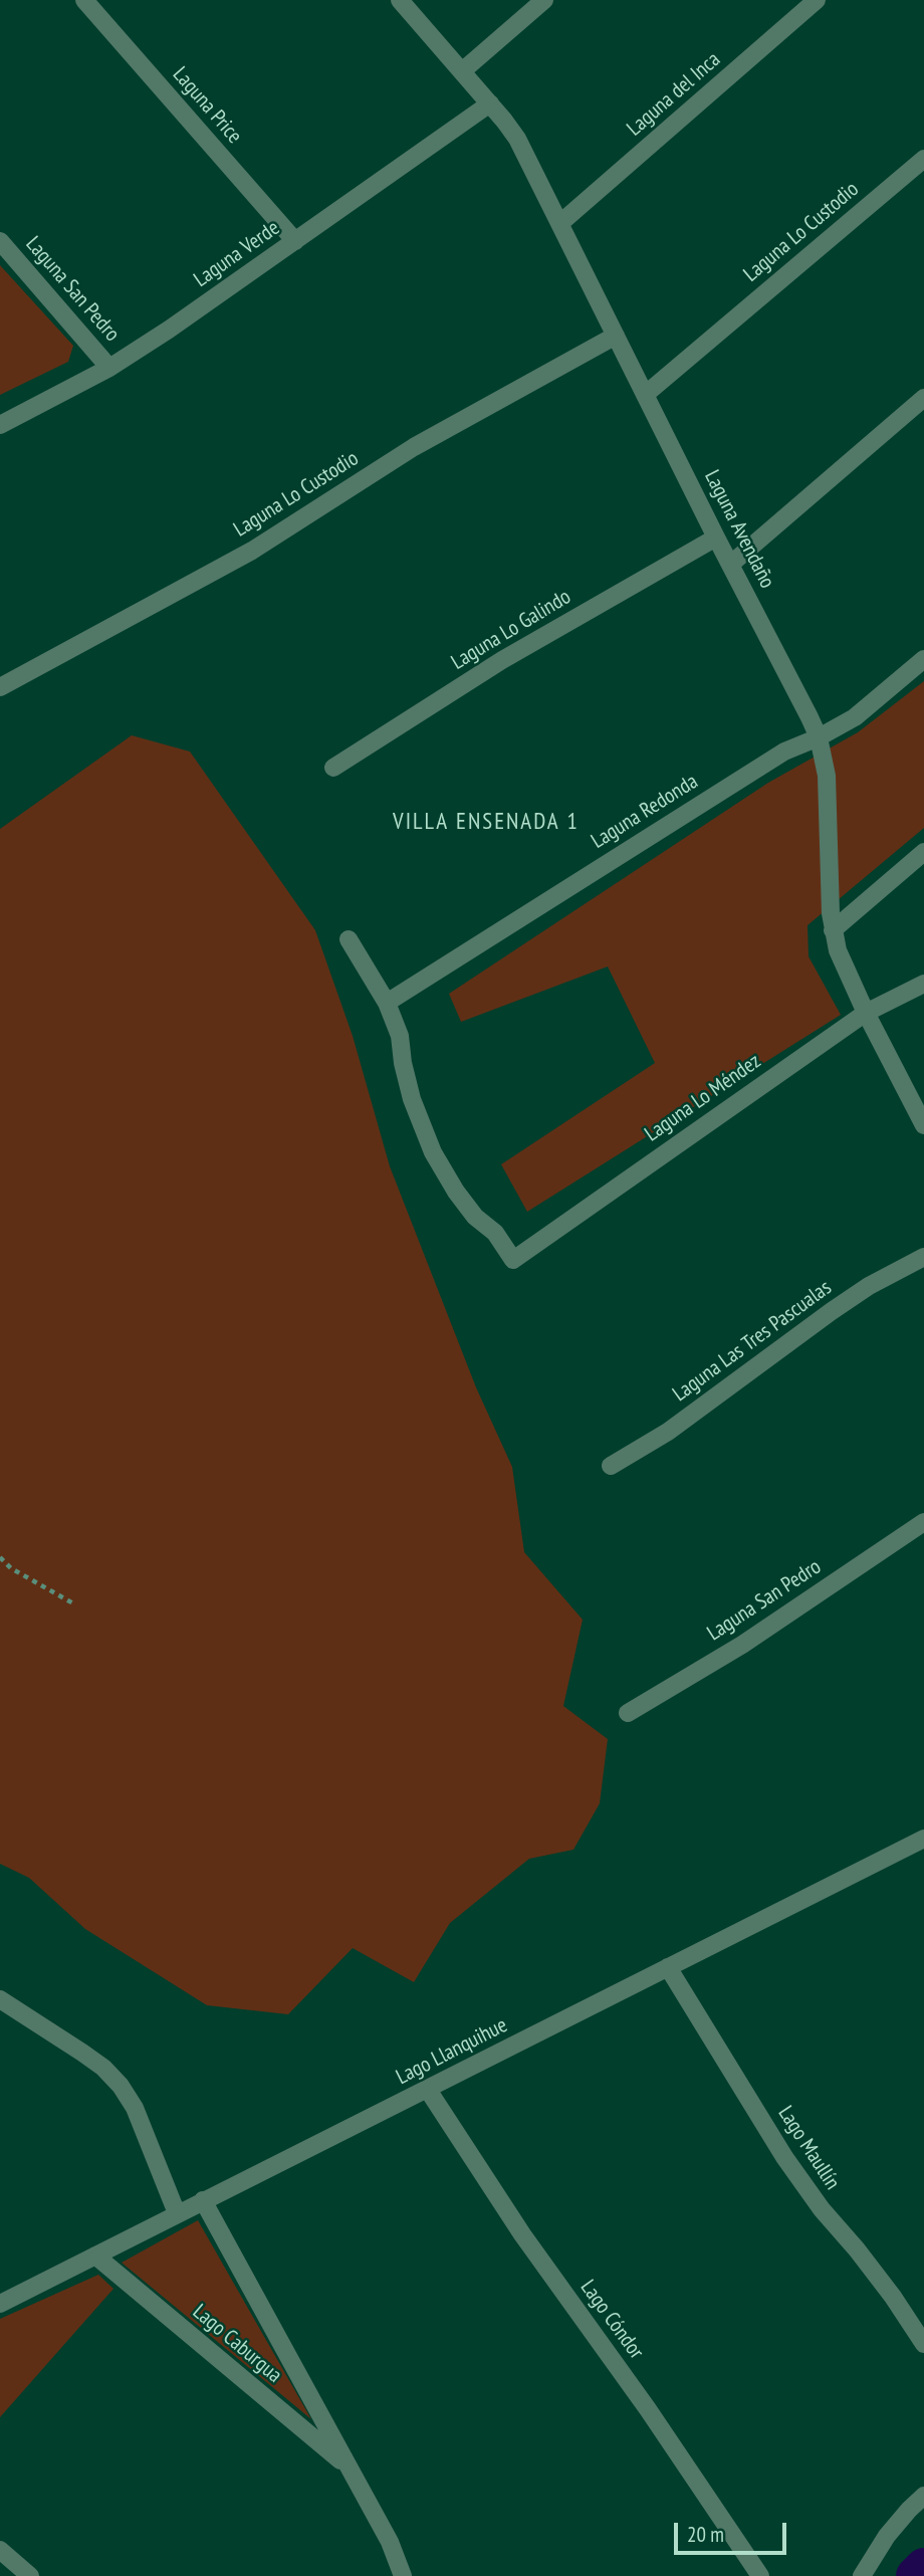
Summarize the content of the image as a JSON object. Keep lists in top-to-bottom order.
{
  "streets": {
    "street": [
      "Laguna del Inca",
      "Laguna Price",
      "Laguna Lo Custodio",
      "Laguna Verde",
      "Laguna San Pedro",
      "Laguna Avendaño",
      "Laguna Lo Galindo",
      "Laguna Redonda",
      "Laguna Lo Méndez",
      "Laguna Las Tres Pascualas",
      "Lago Llanquihue",
      "Lago Maullín",
      "Lago Cóndor",
      "Lago Caburgua"
    ]
  },
  "crossings": [
    ["Laguna del Inca", "Laguna Avendaño"],
    ["Laguna Price", "Laguna Verde"],
    ["Laguna Lo Custodio", "Laguna Avendaño"],
    ["Laguna Verde", "Laguna San Pedro"],
    ["Laguna Verde", "Laguna Avendaño"],
    ["Laguna Avendaño", "Laguna Lo Galindo"],
    ["Laguna Avendaño", "Laguna Redonda"],
    ["Laguna Avendaño", "Laguna Lo Méndez"],
    ["Laguna Redonda", "Laguna Lo Méndez"],
    ["Lago Llanquihue", "Lago Maullín"],
    ["Lago Llanquihue", "Lago Cóndor"],
    ["Lago Llanquihue", "Lago Caburgua"]
  ],
  "districts": ["VILLA ENSENADA 1"],
  "scale_bar": "20 m"
}
